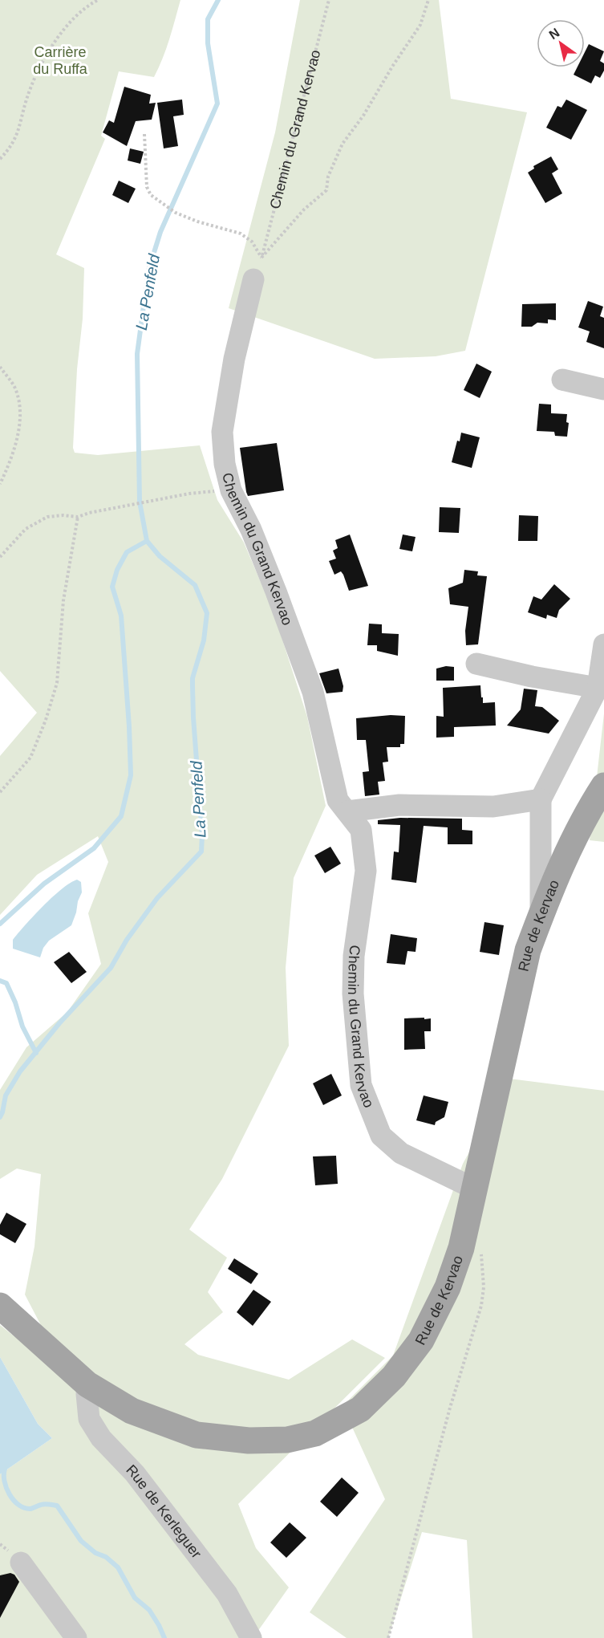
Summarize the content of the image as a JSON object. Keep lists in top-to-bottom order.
{
  "streets": {
    "main road": ["Rue de Kervao"],
    "street": ["Chemin du Grand Kervao", "Rue de Kerleguer"]
  },
  "crossings": [
    ["Chemin du Grand Kervao", "Rue de Kervao"],
    ["Rue de Kervao", "Rue de Kerleguer"]
  ],
  "water": ["La Penfeld"],
  "parks": ["Carrière du Ruffa"],
  "north": "top left"
}
